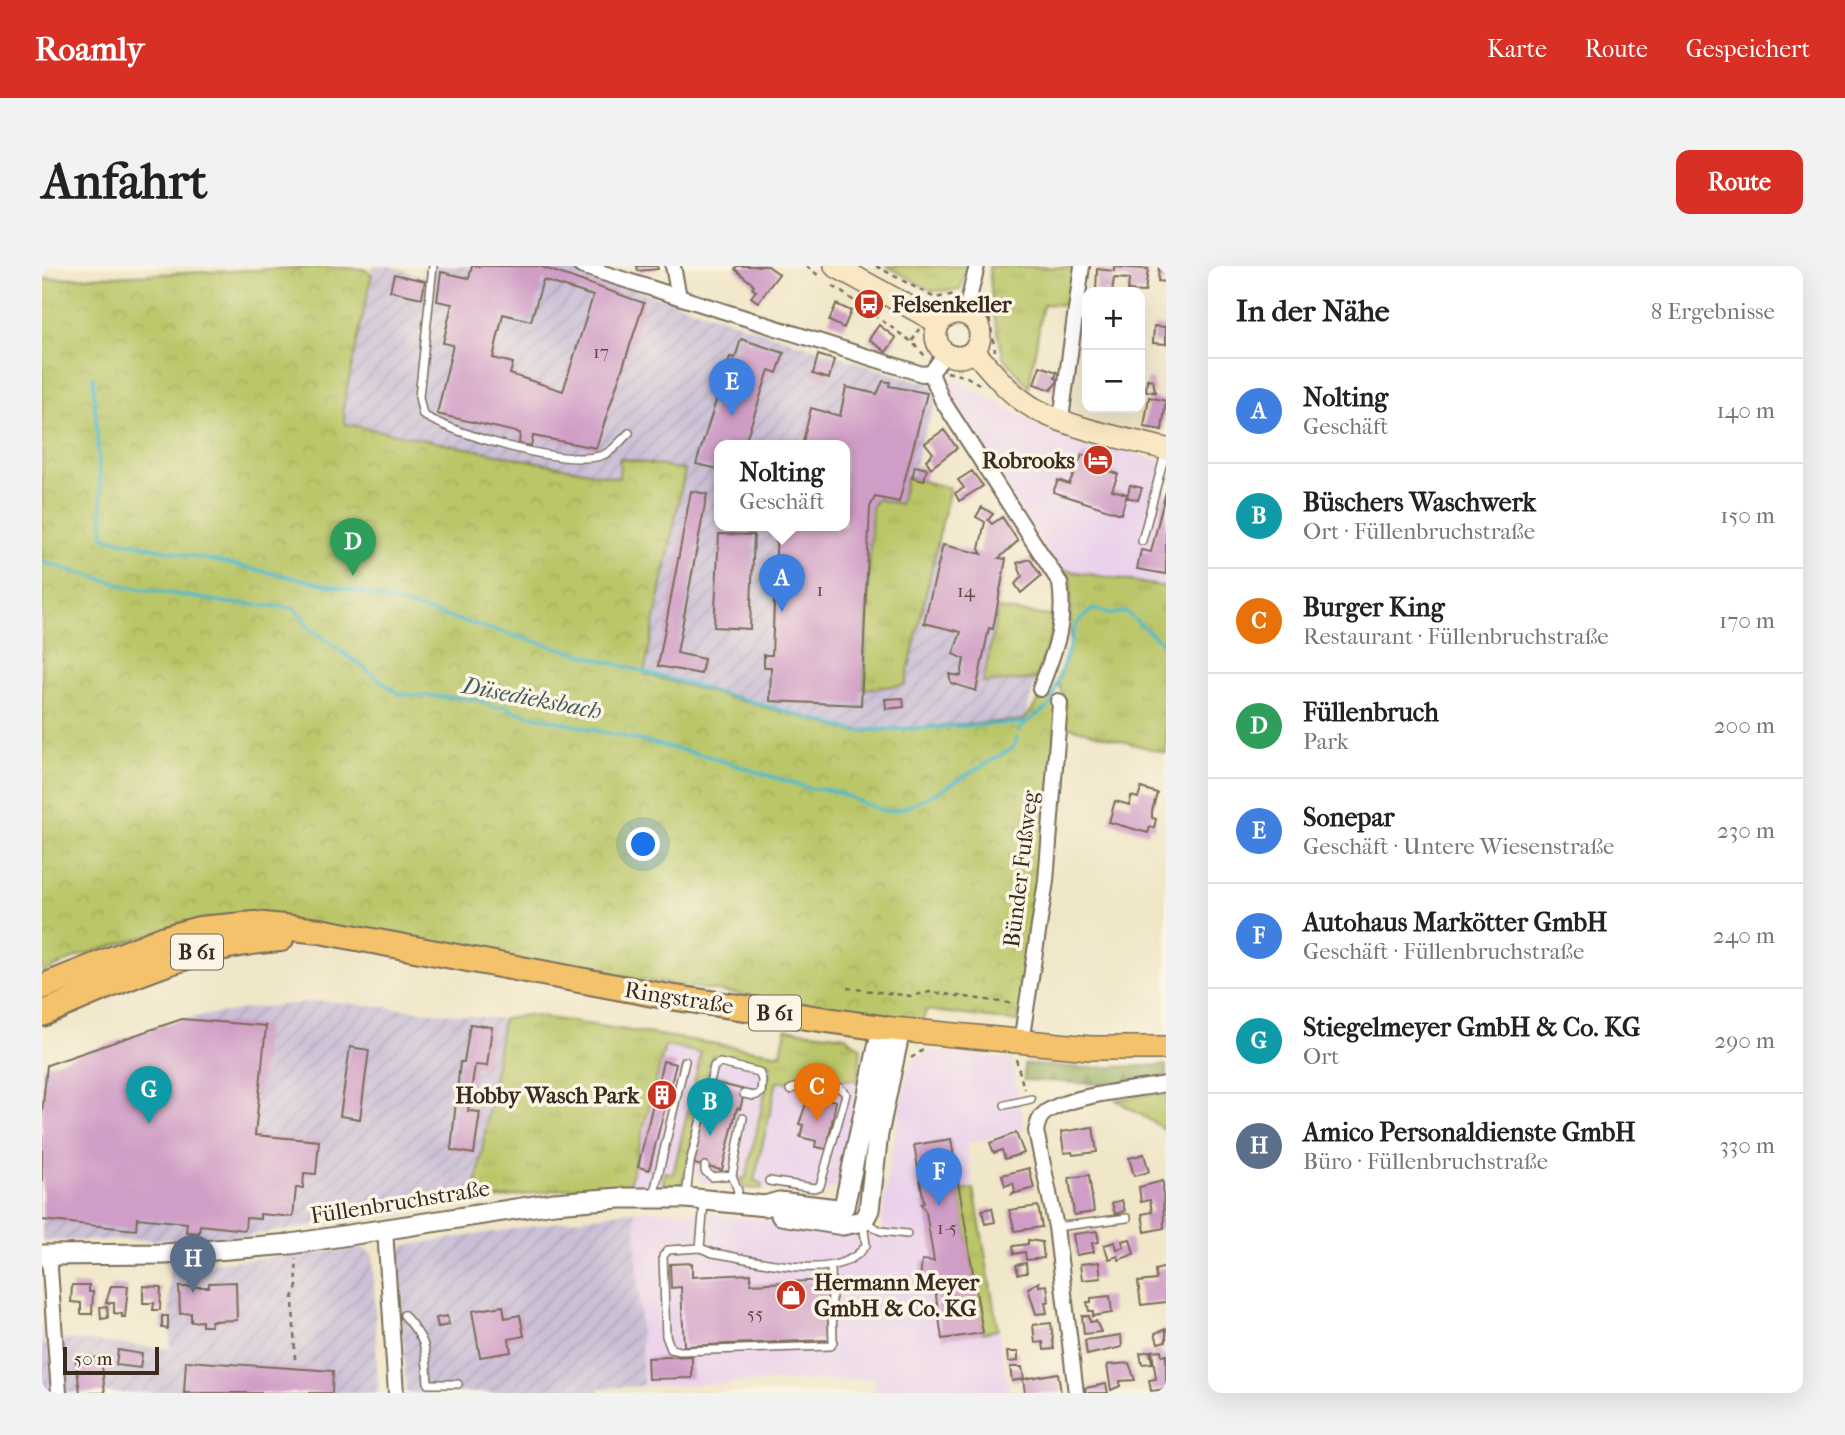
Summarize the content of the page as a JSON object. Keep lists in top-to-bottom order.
{
  "streets": {
    "highway": ["B 61", "Ringstraße"],
    "street": ["Bünder Fußweg", "Füllenbruchstraße"]
  },
  "crossings": [
    ["Bünder Fußweg", "Ringstraße"]
  ],
  "water": ["Düsedieksbach"],
  "places": {
    "bus stop": ["Felsenkeller"],
    "hotel": ["Robrooks"],
    "building": ["Hobby Wasch Park"],
    "shop": ["Hermann Meyer GmbH & Co. KG"]
  },
  "house_numbers": [
    "17",
    "1",
    "14",
    "1-5",
    "55"
  ],
  "scale_bar": "50 m",
  "page": {
    "header": "Roamly",
    "nav": ["Karte", "Route", "Gespeichert"],
    "buttons": "Route",
    "title": "Anfahrt",
    "heading": ["In der Nähe", "8 Ergebnisse"],
    "map_buttons": ["+", "−"],
    "list": [
      {
        "mark": "A",
        "name": "Nolting",
        "note": "Geschäft",
        "value": "140 m"
      },
      {
        "mark": "B",
        "name": "Büschers Waschwerk",
        "note": "Ort · Füllenbruchstraße",
        "value": "150 m"
      },
      {
        "mark": "C",
        "name": "Burger King",
        "note": "Restaurant · Füllenbruchstraße",
        "value": "170 m"
      },
      {
        "mark": "D",
        "name": "Füllenbruch",
        "note": "Park",
        "value": "200 m"
      },
      {
        "mark": "E",
        "name": "Sonepar",
        "note": "Geschäft · Untere Wiesenstraße",
        "value": "230 m"
      },
      {
        "mark": "F",
        "name": "Autohaus Markötter GmbH",
        "note": "Geschäft · Füllenbruchstraße",
        "value": "240 m"
      },
      {
        "mark": "G",
        "name": "Stiegelmeyer GmbH & Co. KG",
        "note": "Ort",
        "value": "290 m"
      },
      {
        "mark": "H",
        "name": "Amico Personaldienste GmbH",
        "note": "Büro · Füllenbruchstraße",
        "value": "330 m"
      }
    ],
    "pins": [
      "E",
      "D",
      "A",
      "C",
      "G",
      "B",
      "F",
      "H"
    ],
    "popup": ["Nolting", "Geschäft"],
    "scale": "50 m"
  }
}
